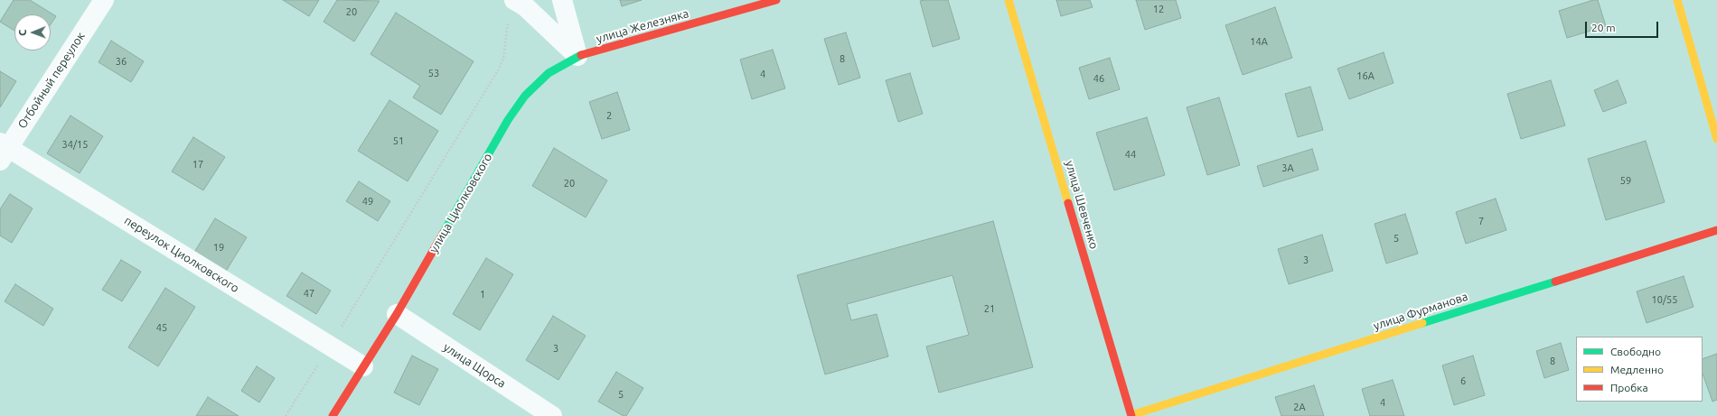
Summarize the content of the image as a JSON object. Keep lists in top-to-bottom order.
{
  "streets": {
    "street": [
      "улица Железняка",
      "Отбойный переулок",
      "улица Циолковского",
      "улица Шевченко",
      "переулок Циолковского",
      "улица Фурманова",
      "улица Щорса"
    ]
  },
  "crossings": [
    ["улица Железняка", "улица Циолковского"],
    ["Отбойный переулок", "переулок Циолковского"],
    ["улица Циолковского", "переулок Циолковского"],
    ["улица Циолковского", "улица Щорса"],
    ["улица Шевченко", "улица Фурманова"]
  ],
  "house_numbers": [
    "12",
    "20",
    "14А",
    "8",
    "36",
    "53",
    "4",
    "16А",
    "46",
    "2",
    "51",
    "34/15",
    "44",
    "17",
    "3А",
    "59",
    "20",
    "49",
    "7",
    "5",
    "19",
    "3",
    "47",
    "1",
    "10/55",
    "21",
    "45",
    "3",
    "8",
    "6",
    "5",
    "4",
    "2А"
  ],
  "legend": ["Свободно", "Медленно", "Пробка"],
  "scale_bar": "20 m",
  "north": "left"
}
